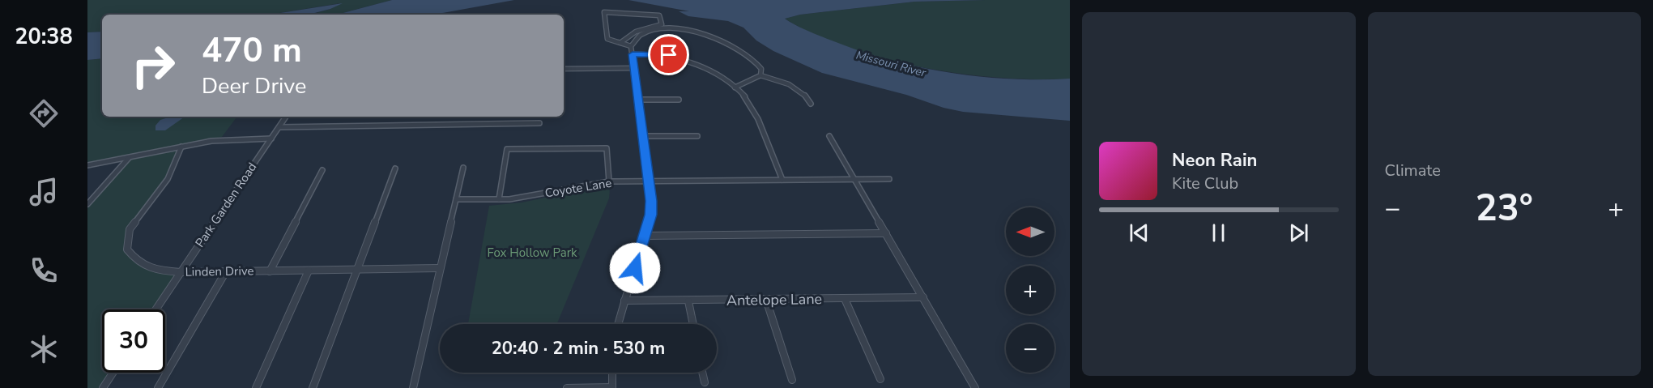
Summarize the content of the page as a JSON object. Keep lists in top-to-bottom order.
{
  "streets": {
    "street": [
      "Coyote Lane",
      "Park Garden Road",
      "Linden Drive",
      "Antelope Lane"
    ]
  },
  "crossings": [
    ["Park Garden Road", "Linden Drive"]
  ],
  "water": ["Missouri River"],
  "parks": ["Fox Hollow Park"],
  "north": "left",
  "page": {
    "tabs": "20:38",
    "tile": "Climate",
    "turn": ["470 m", "Deer Drive"],
    "song": ["Neon Rain", "Kite Club"],
    "heat": ["−", "23°", "+"],
    "map_buttons": ["+", "−"],
    "limit": "30",
    "trip": "20:40 · 2 min · 530 m"
  }
}
